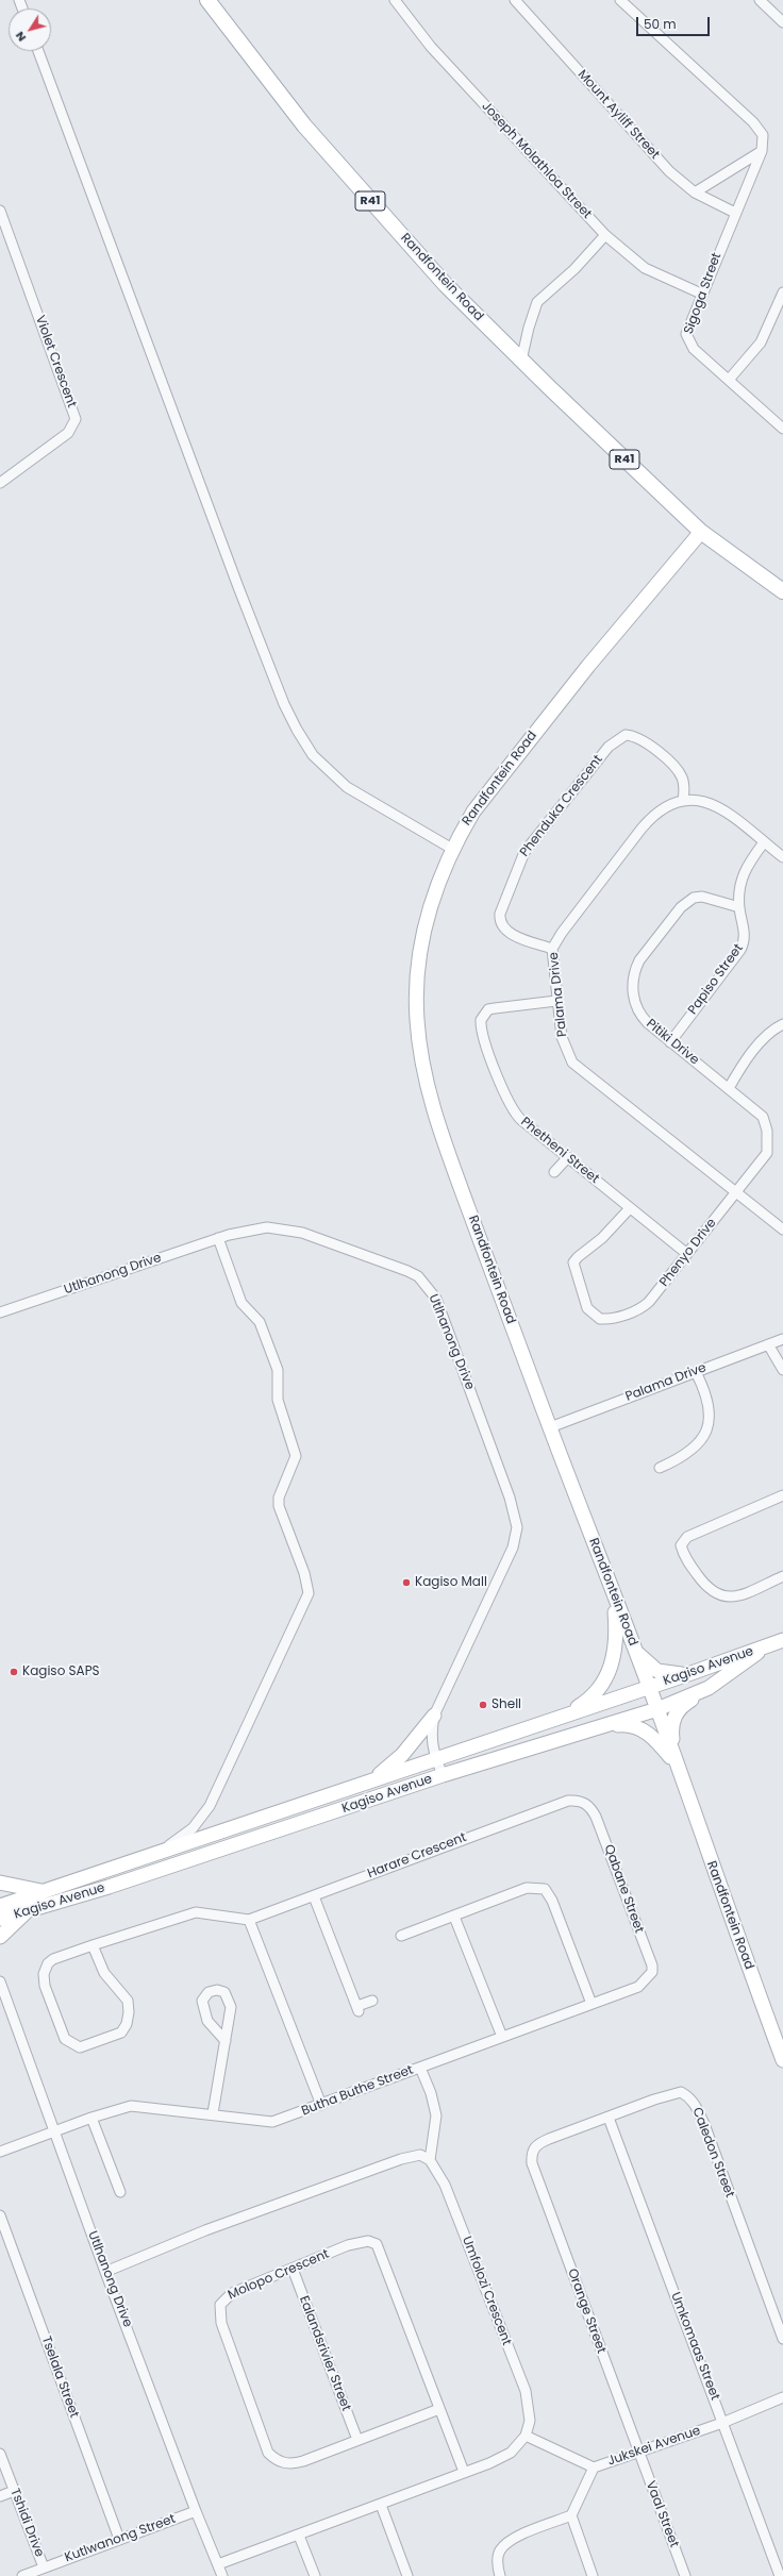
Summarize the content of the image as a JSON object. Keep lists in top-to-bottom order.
{
  "streets": {
    "main road": ["R41", "Randfontein Road"],
    "street": [
      "Mount Ayliff Street",
      "Joseph Molathloa Street",
      "Sigoga Street",
      "Violet Crescent",
      "Phenduka Crescent",
      "Papiso Street",
      "Palama Drive",
      "Pitiki Drive",
      "Phetheni Street",
      "Phenyo Drive",
      "Utlhanong Drive",
      "Kagiso Avenue",
      "Harare Crescent",
      "Qabane Street",
      "Butha Buthe Street",
      "Caledon Street",
      "Molopo Crescent",
      "Umfolozi Crescent",
      "Orange Street",
      "Umkomaas Street",
      "Ealandsrivier Street",
      "Tselala Street",
      "Jukskei Avenue",
      "Vaal Street",
      "Tshidi Drive",
      "Kutlwanong Street"
    ]
  },
  "crossings": [
    ["Mount Ayliff Street", "Sigoga Street"],
    ["Joseph Molathloa Street", "Sigoga Street"],
    ["Randfontein Road", "Palama Drive"],
    ["Randfontein Road", "Kagiso Avenue"],
    ["Phenduka Crescent", "Palama Drive"],
    ["Papiso Street", "Palama Drive"],
    ["Papiso Street", "Pitiki Drive"],
    ["Palama Drive", "Phetheni Street"],
    ["Palama Drive", "Phenyo Drive"],
    ["Pitiki Drive", "Phenyo Drive"],
    ["Phetheni Street", "Phenyo Drive"],
    ["Utlhanong Drive", "Kagiso Avenue"],
    ["Utlhanong Drive", "Butha Buthe Street"],
    ["Utlhanong Drive", "Kutlwanong Street"],
    ["Harare Crescent", "Qabane Street"],
    ["Qabane Street", "Butha Buthe Street"],
    ["Caledon Street", "Orange Street"],
    ["Caledon Street", "Umkomaas Street"],
    ["Molopo Crescent", "Ealandsrivier Street"],
    ["Umfolozi Crescent", "Jukskei Avenue"],
    ["Orange Street", "Jukskei Avenue"],
    ["Orange Street", "Vaal Street"],
    ["Umkomaas Street", "Jukskei Avenue"],
    ["Tselala Street", "Kutlwanong Street"],
    ["Jukskei Avenue", "Vaal Street"],
    ["Tshidi Drive", "Kutlwanong Street"]
  ],
  "places": ["Kagiso Mall", "Kagiso SAPS", "Shell"],
  "scale_bar": "50 m",
  "north": "bottom left"
}
